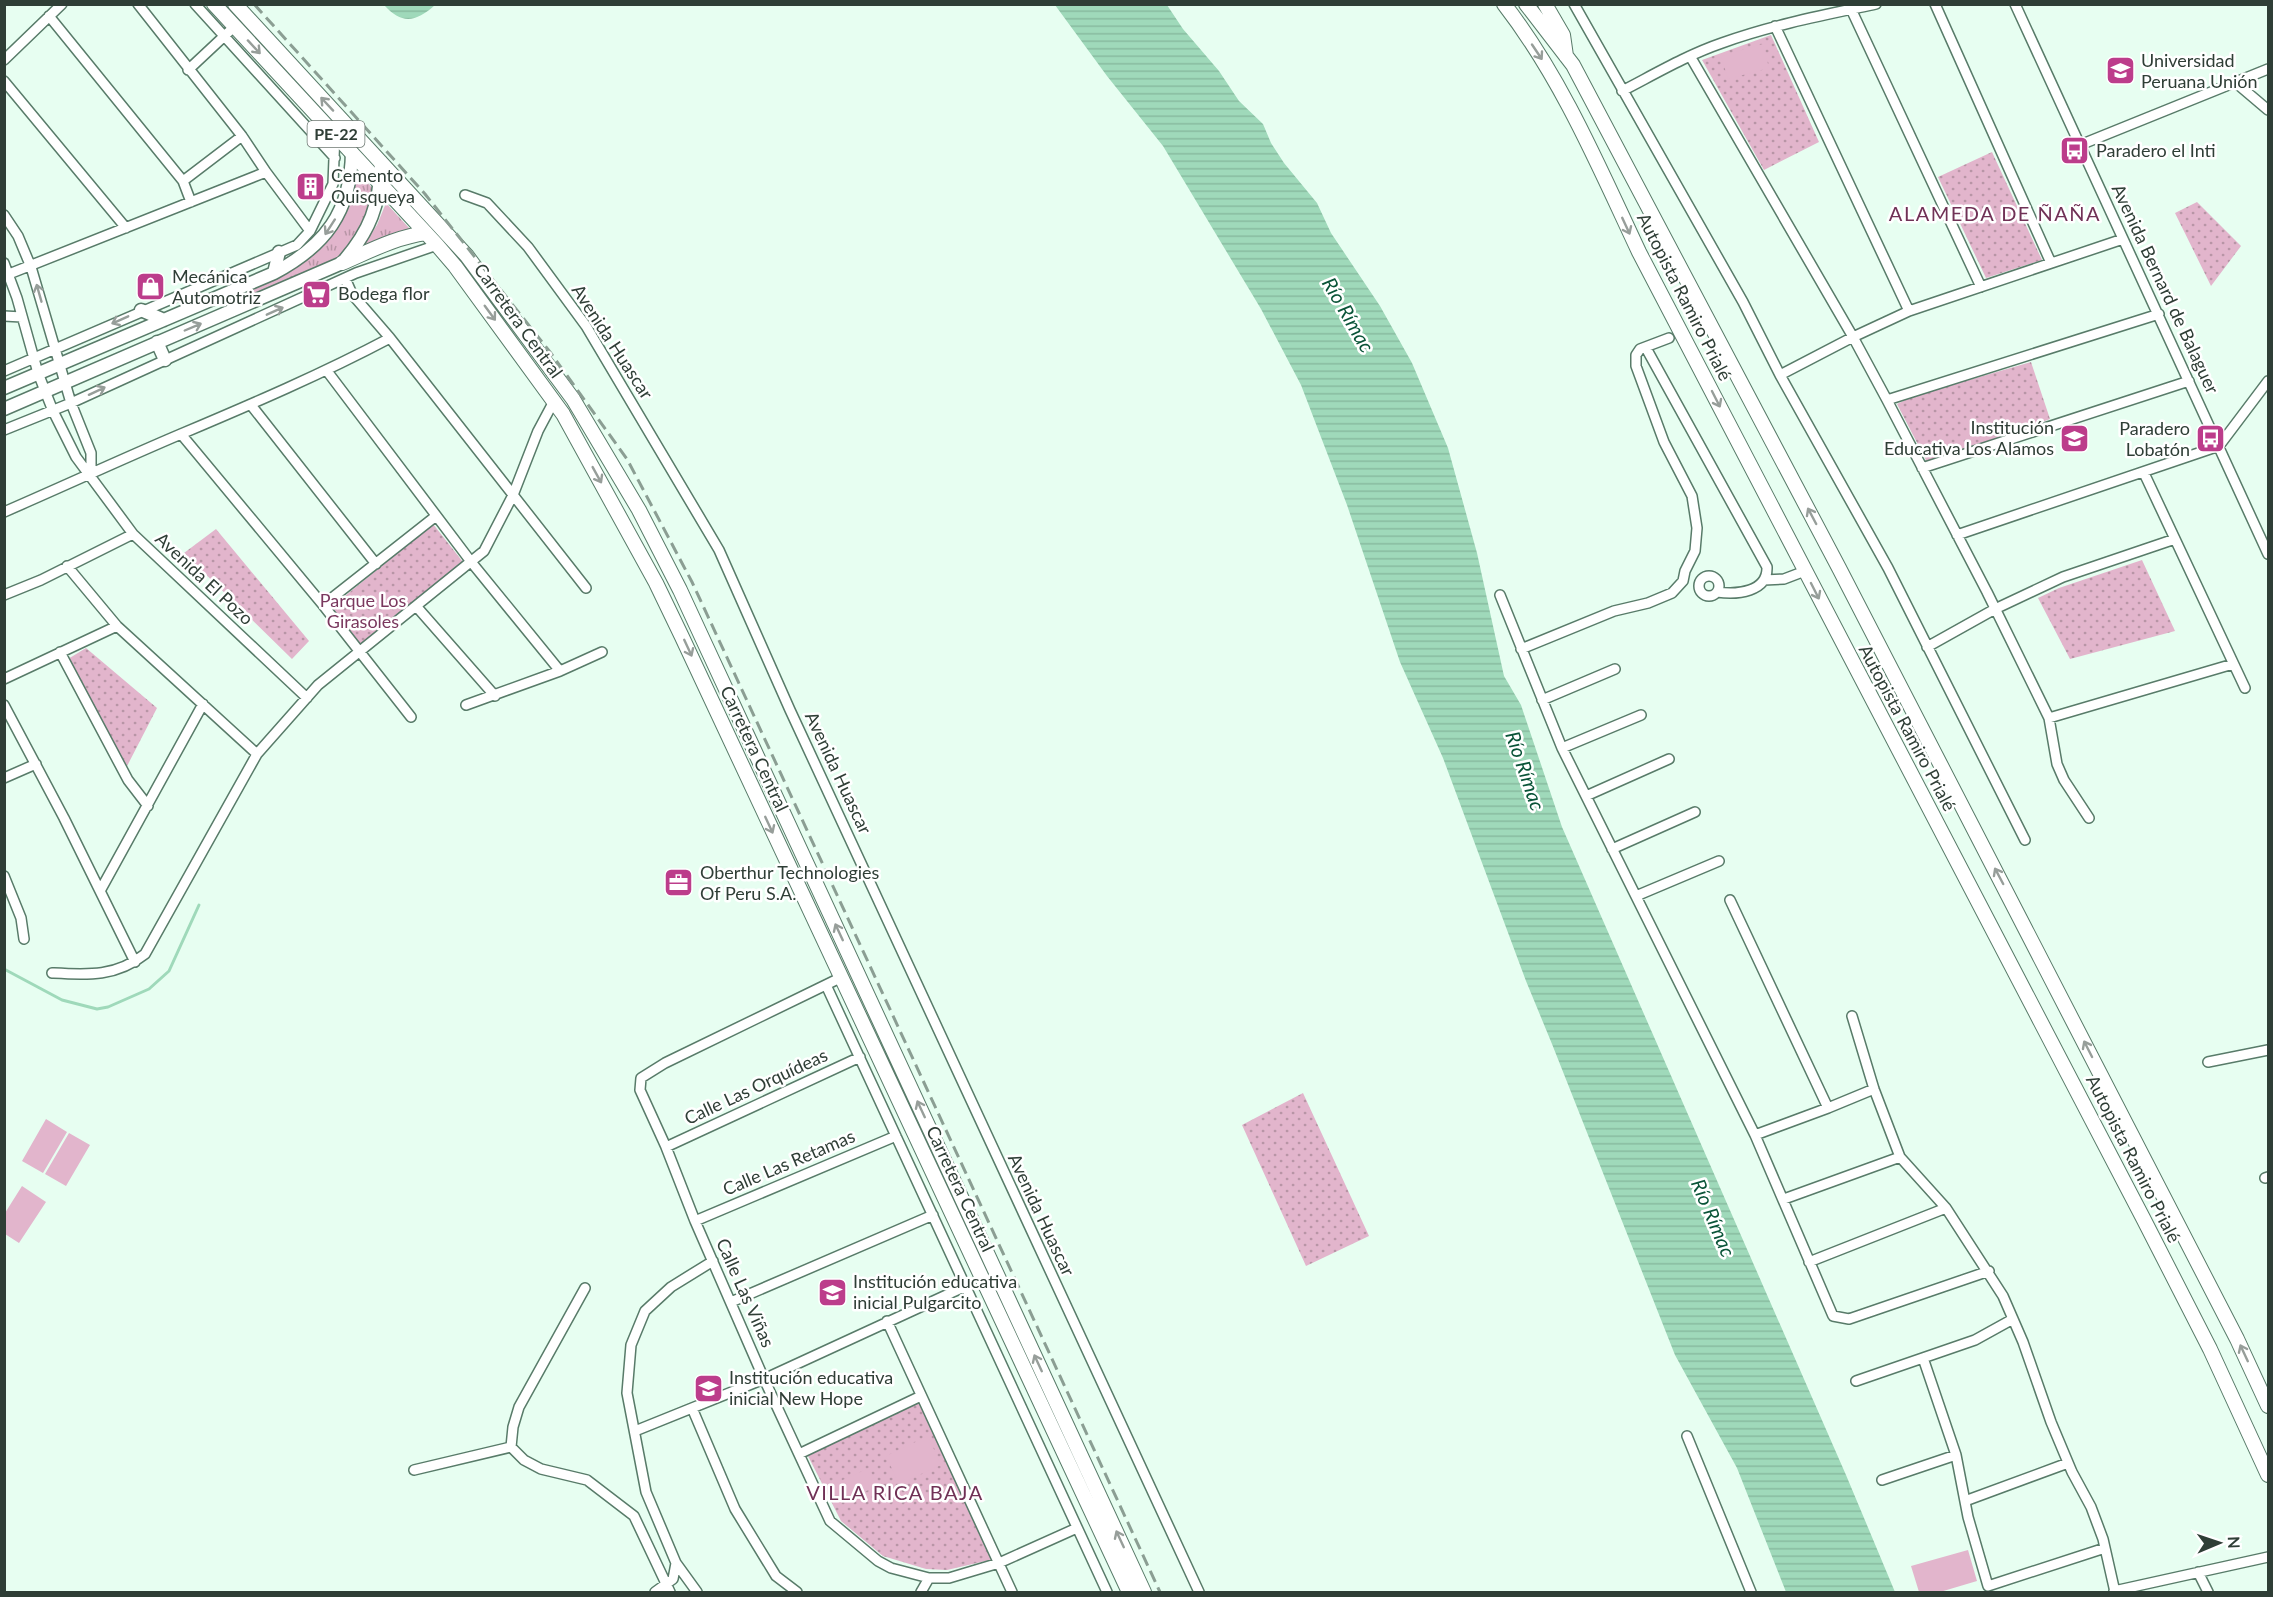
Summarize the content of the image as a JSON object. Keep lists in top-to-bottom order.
{
  "streets": {
    "highway": ["PE-22", "Autopista Ramiro Prialé", "Carretera Central"],
    "street": [
      "Avenida Bernard de Balaguer",
      "Avenida Huascar",
      "Avenida El Pozo",
      "Calle Las Orquídeas",
      "Calle Las Retamas",
      "Calle Las Viñas"
    ]
  },
  "crossings": [
    ["Calle Las Orquídeas", "Calle Las Viñas"],
    ["Calle Las Retamas", "Calle Las Viñas"]
  ],
  "districts": ["ALAMEDA DE ÑAÑA", "VILLA RICA BAJA"],
  "water": ["Río Rímac"],
  "parks": ["Parque Los Girasoles"],
  "places": {
    "school or university": [
      "Universidad Peruana Unión",
      "Institución Educativa Los Alamos",
      "Institución educativa inicial Pulgarcito",
      "Institución educativa inicial New Hope"
    ],
    "bus stop": ["Paradero el Inti", "Paradero Lobatón"],
    "building": ["Cemento Quisqueya"],
    "shop": ["Mecánica Automotriz"],
    "supermarket": ["Bodega flor"],
    "office": ["Oberthur Technologies Of Peru S.A."]
  },
  "north": "right"
}
